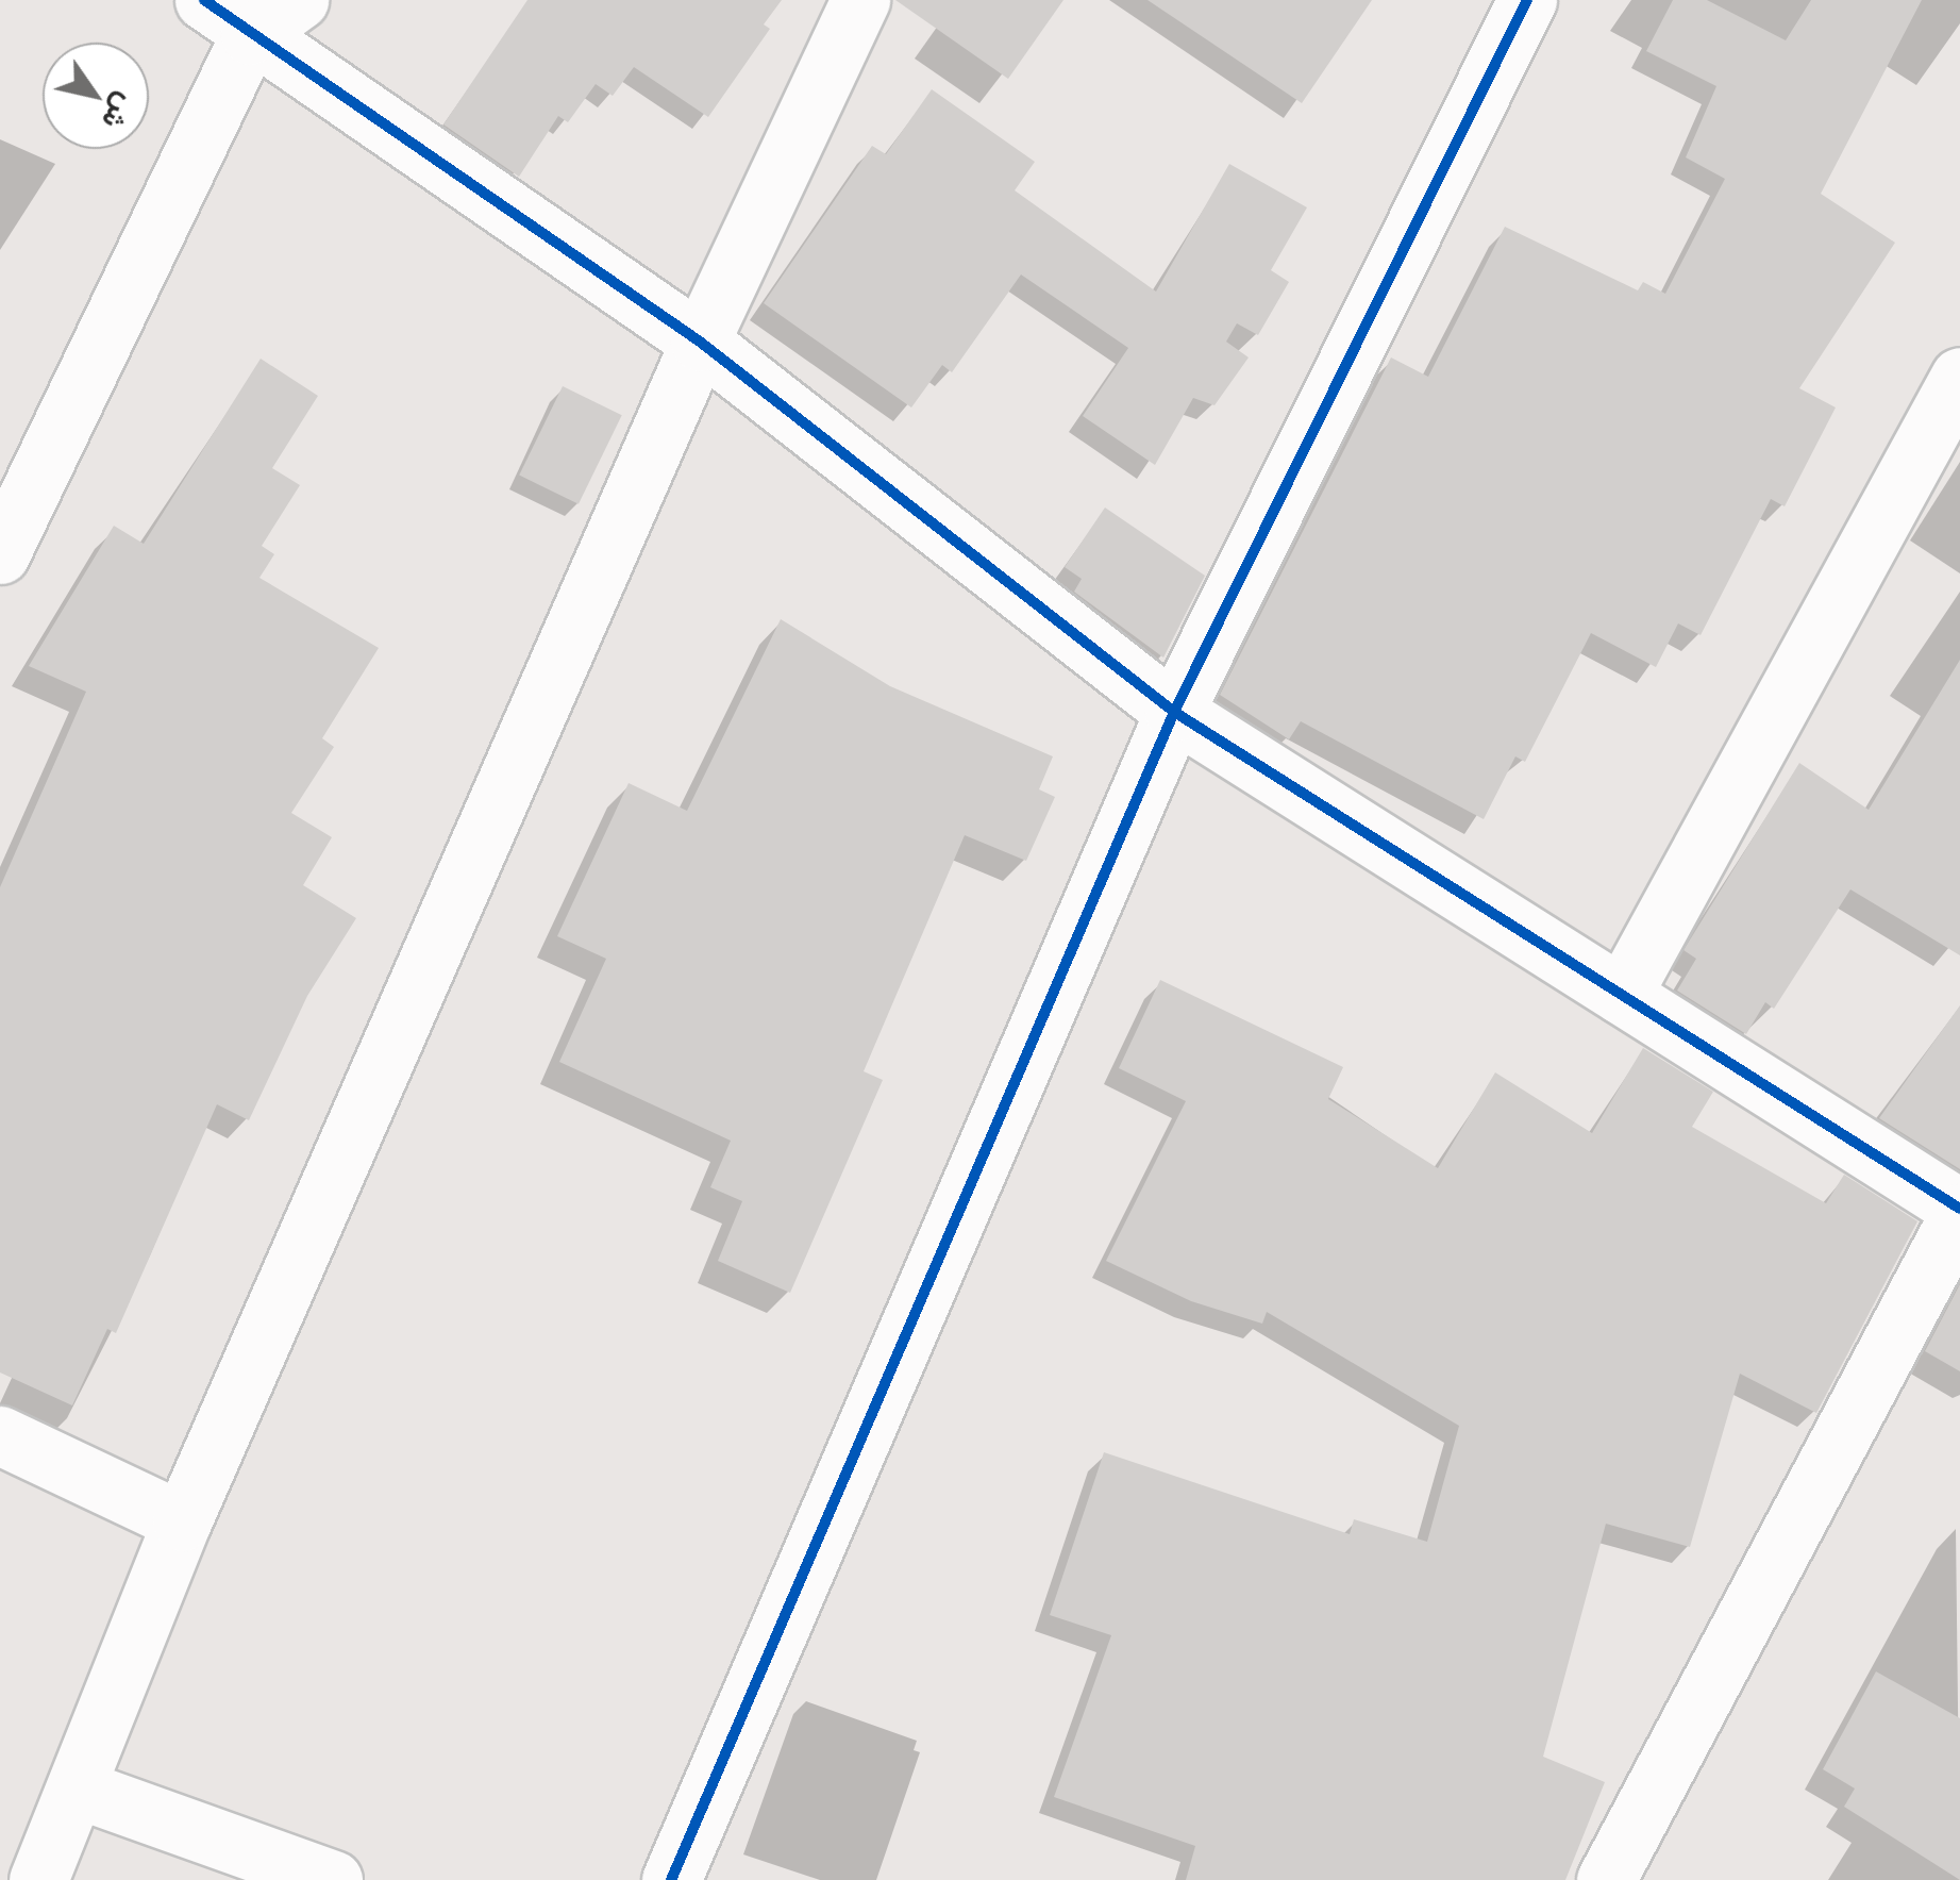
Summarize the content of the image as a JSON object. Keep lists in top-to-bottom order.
{
  "north": "bottom right"
}
